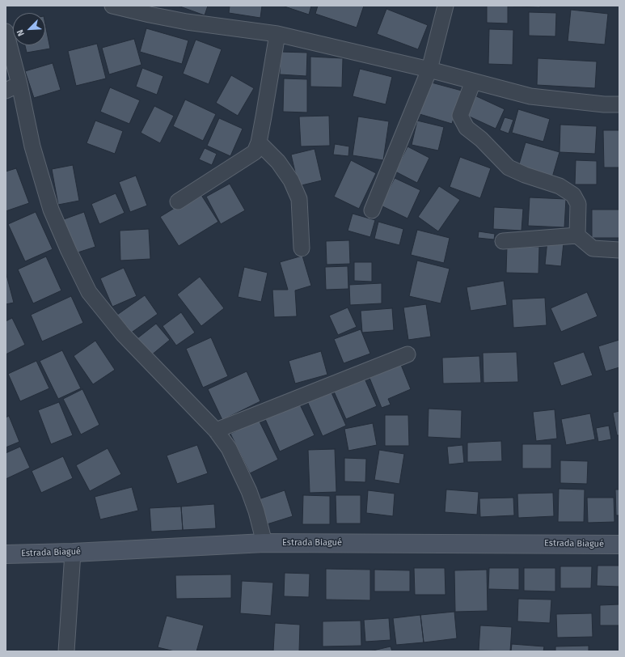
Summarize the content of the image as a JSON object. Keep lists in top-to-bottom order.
{
  "streets": {
    "main road": ["Estrada Biagué"]
  },
  "north": "bottom left"
}
